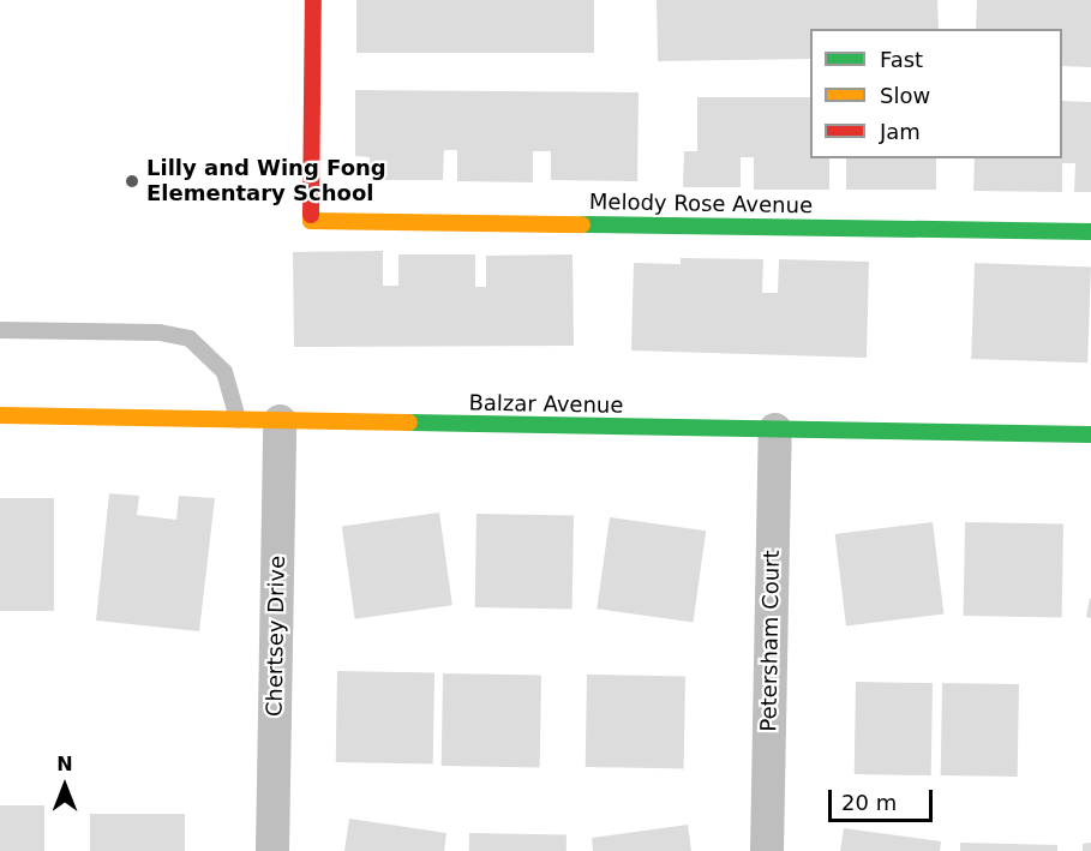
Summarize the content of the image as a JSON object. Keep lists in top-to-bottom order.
{
  "streets": {
    "street": [
      "Melody Rose Avenue",
      "Balzar Avenue",
      "Chertsey Drive",
      "Petersham Court"
    ]
  },
  "crossings": [
    ["Balzar Avenue", "Chertsey Drive"],
    ["Balzar Avenue", "Petersham Court"]
  ],
  "places": ["Lilly and Wing Fong Elementary School"],
  "legend": ["Fast", "Slow", "Jam"],
  "scale_bar": "20 m",
  "north": "top"
}
